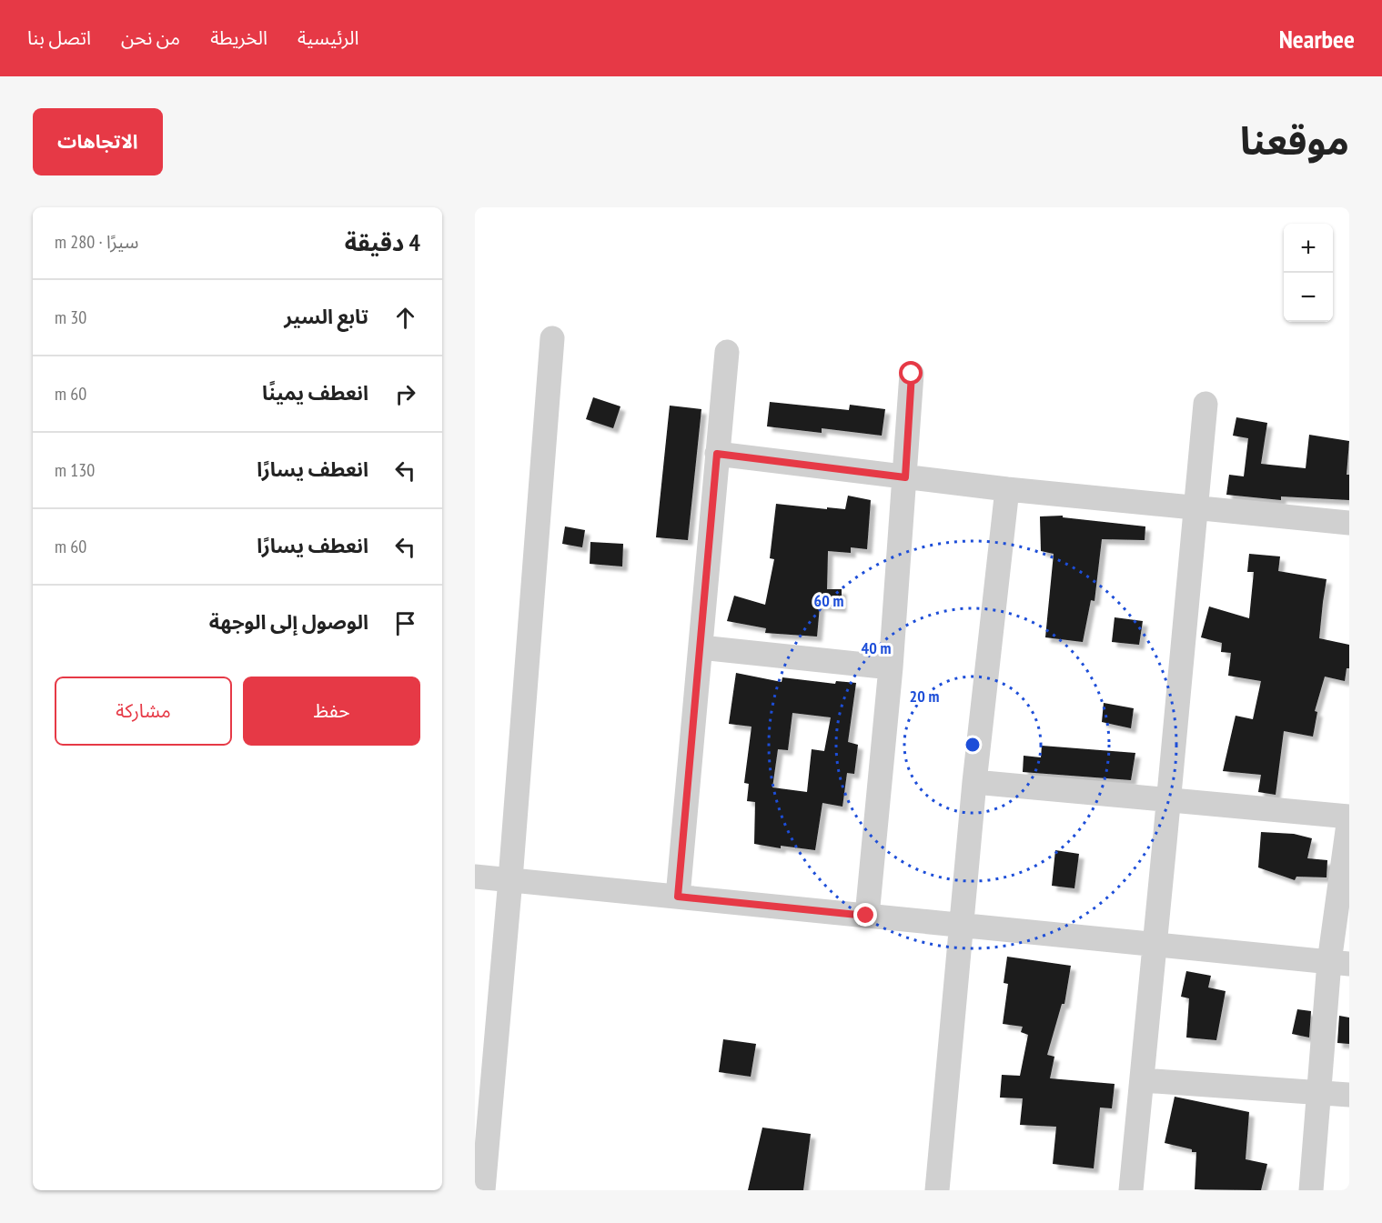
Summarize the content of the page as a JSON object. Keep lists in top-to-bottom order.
{
  "page": {
    "header": "Nearbee",
    "nav": [
      "الرئيسية",
      "الخريطة",
      "من نحن",
      "اتصل بنا"
    ],
    "title": "موقعنا",
    "buttons": [
      "الاتجاهات",
      ["حفظ", "مشاركة"]
    ],
    "heading": ["4 دقيقة", "سيرًا · 280 m"],
    "map_buttons": ["+", "−"],
    "list": [
      ["تابع السير", "30 m"],
      ["انعطف يمينًا", "60 m"],
      ["انعطف يسارًا", "130 m"],
      ["انعطف يسارًا", "60 m"],
      "الوصول إلى الوجهة"
    ]
  },
  "rings": ["60 m", "40 m", "20 m"]
}
